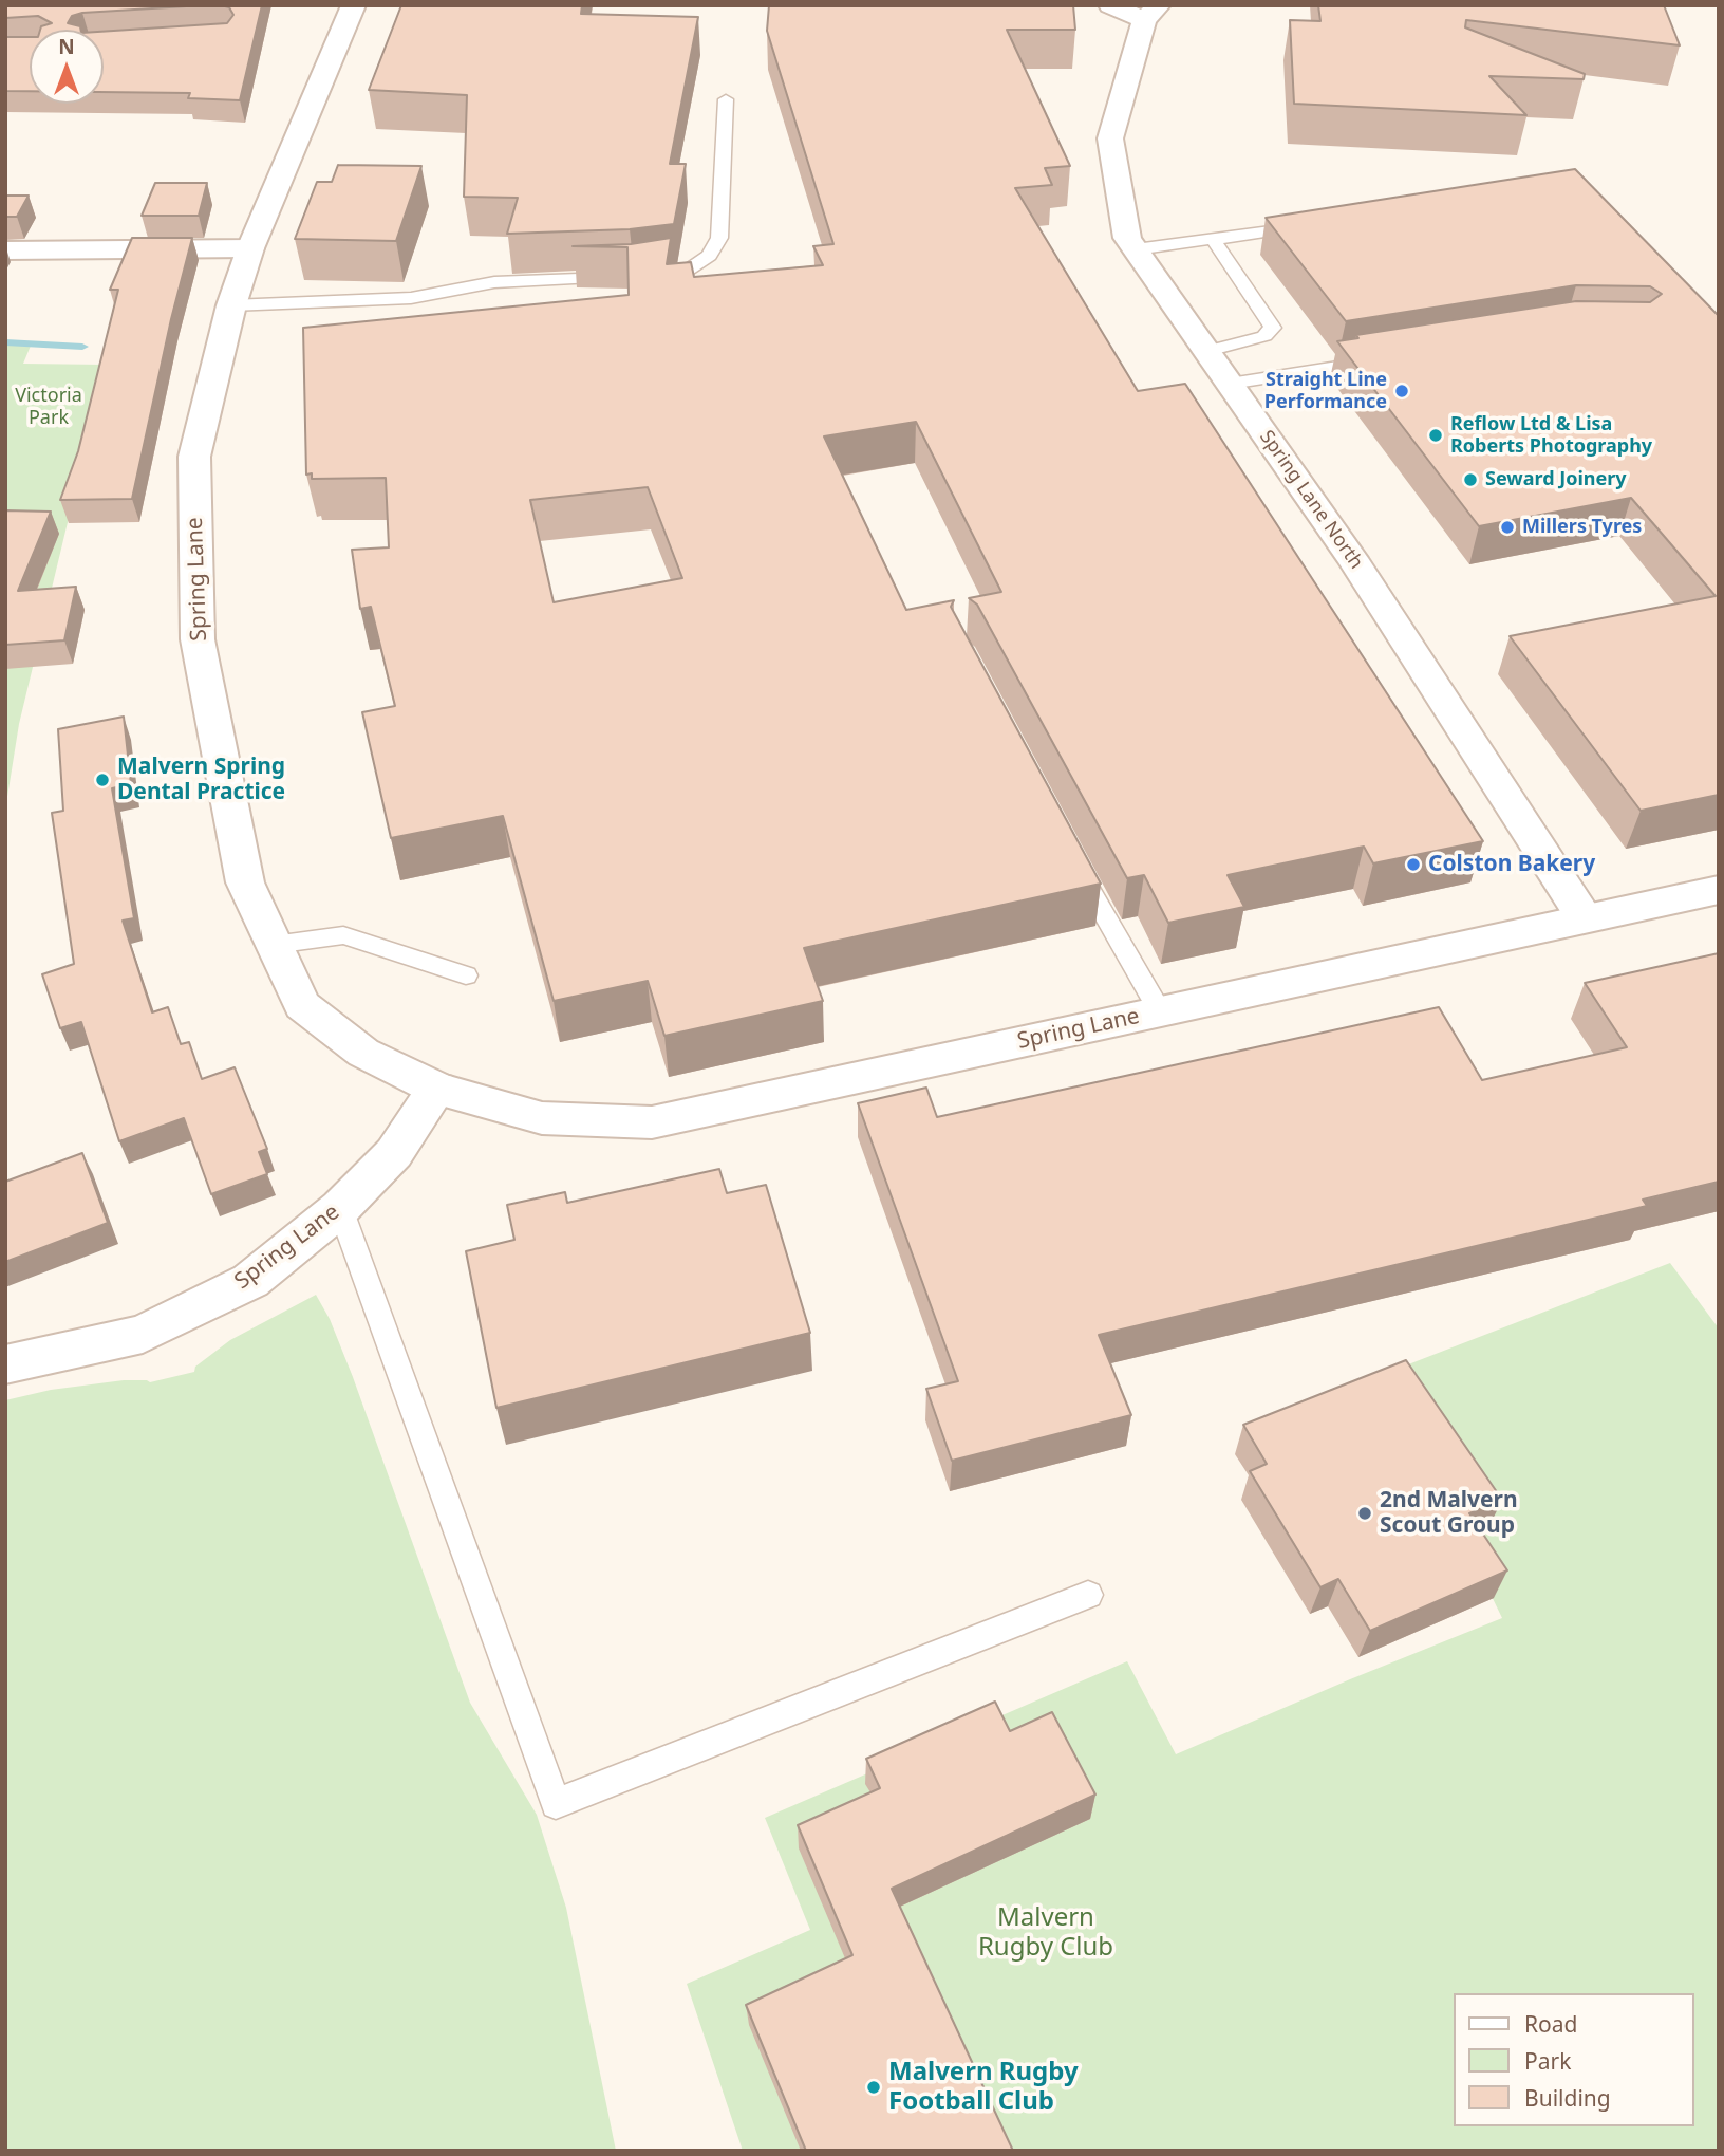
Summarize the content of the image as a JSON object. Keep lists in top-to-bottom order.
{
  "streets": {
    "street": ["Spring Lane North", "Spring Lane"]
  },
  "crossings": [
    ["Spring Lane North", "Spring Lane"]
  ],
  "parks": ["Victoria Park", "Malvern Rugby Club"],
  "places": [
    "Straight Line Performance",
    "Reflow Ltd & Lisa Roberts Photography",
    "Seward Joinery",
    "Millers Tyres",
    "Malvern Spring Dental Practice",
    "Colston Bakery",
    "2nd Malvern Scout Group",
    "Malvern Rugby Football Club"
  ],
  "legend": ["Road", "Park", "Building"],
  "north": "top"
}
